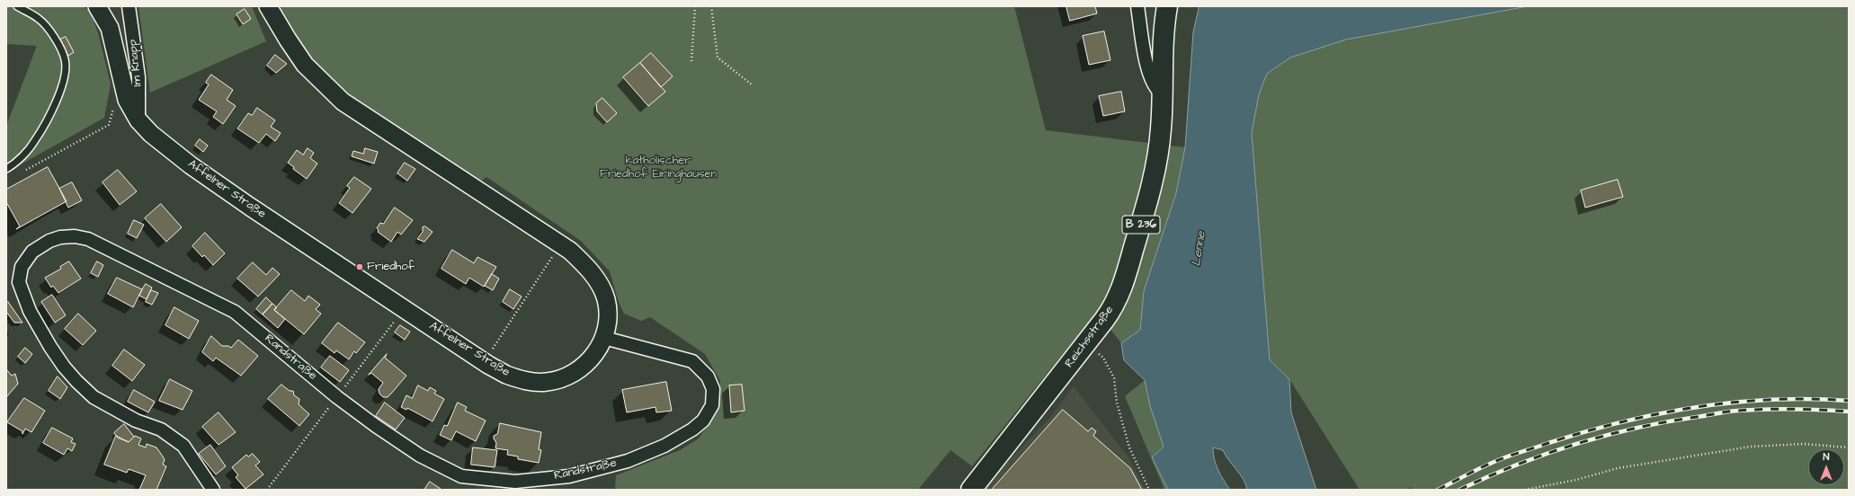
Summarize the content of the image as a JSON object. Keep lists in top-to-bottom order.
{
  "streets": {
    "main road": ["Affelner Straße", "B 236", "Reichsstraße"],
    "street": ["Im Knapp", "Randstraße"]
  },
  "crossings": [
    ["Im Knapp", "Affelner Straße"],
    ["Affelner Straße", "Randstraße"],
    ["B 236", "Reichsstraße"]
  ],
  "water": ["Lenne"],
  "parks": ["katholischer Friedhof Eiringhausen"],
  "places": ["Friedhof"],
  "north": "top"
}
